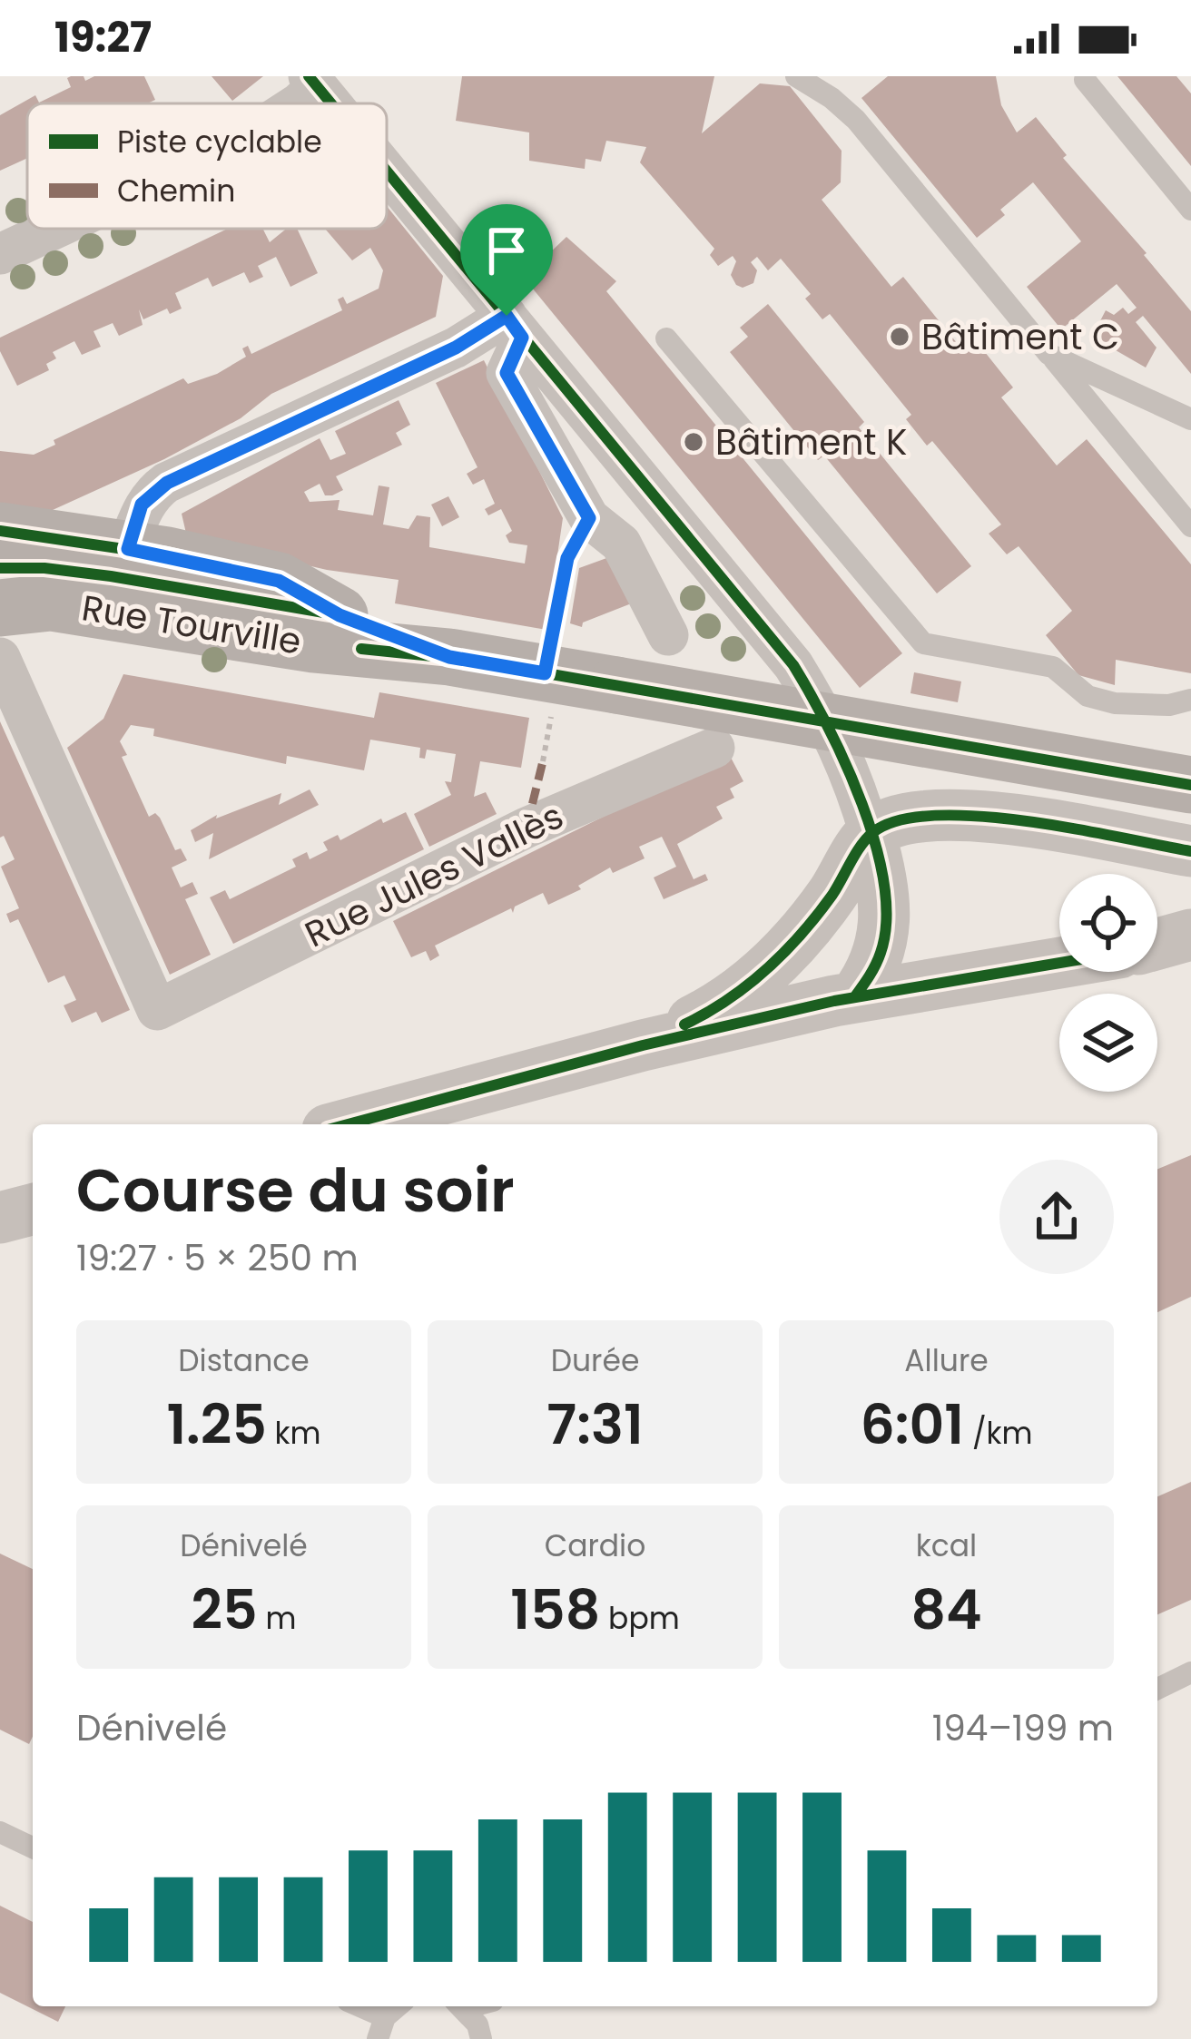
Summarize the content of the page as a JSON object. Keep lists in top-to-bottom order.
{
  "streets": {
    "main road": ["Rue Tourville"],
    "street": ["Rue Jules Vallès"]
  },
  "places": ["Bâtiment C", "Bâtiment K"],
  "legend": ["Piste cyclable", "Chemin"],
  "page": {
    "status": "19:27",
    "heading": ["Course du soir", "19:27 · 5 × 250 m"],
    "stats": [
      ["Distance", "1.25 km"],
      ["Durée", "7:31"],
      ["Allure", "6:01 /km"],
      ["Dénivelé", "25 m"],
      ["Cardio", "158 bpm"],
      ["kcal", "84"]
    ],
    "chart": ["Dénivelé", "194–199 m"]
  }
}
